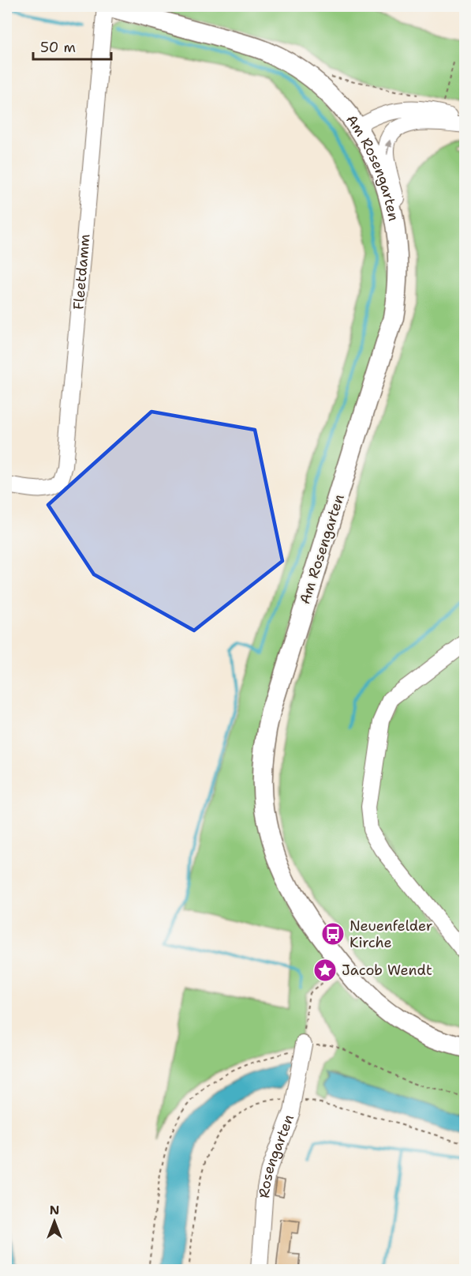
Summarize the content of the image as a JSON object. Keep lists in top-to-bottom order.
{
  "streets": {
    "main road": ["Am Rosengarten"],
    "street": ["Fleetdamm", "Rosengarten"]
  },
  "crossings": [
    ["Am Rosengarten", "Fleetdamm"]
  ],
  "places": {
    "bus stop": ["Neuenfelder Kirche"],
    "place": ["Jacob Wendt"]
  },
  "scale_bar": "50 m",
  "north": "top"
}
